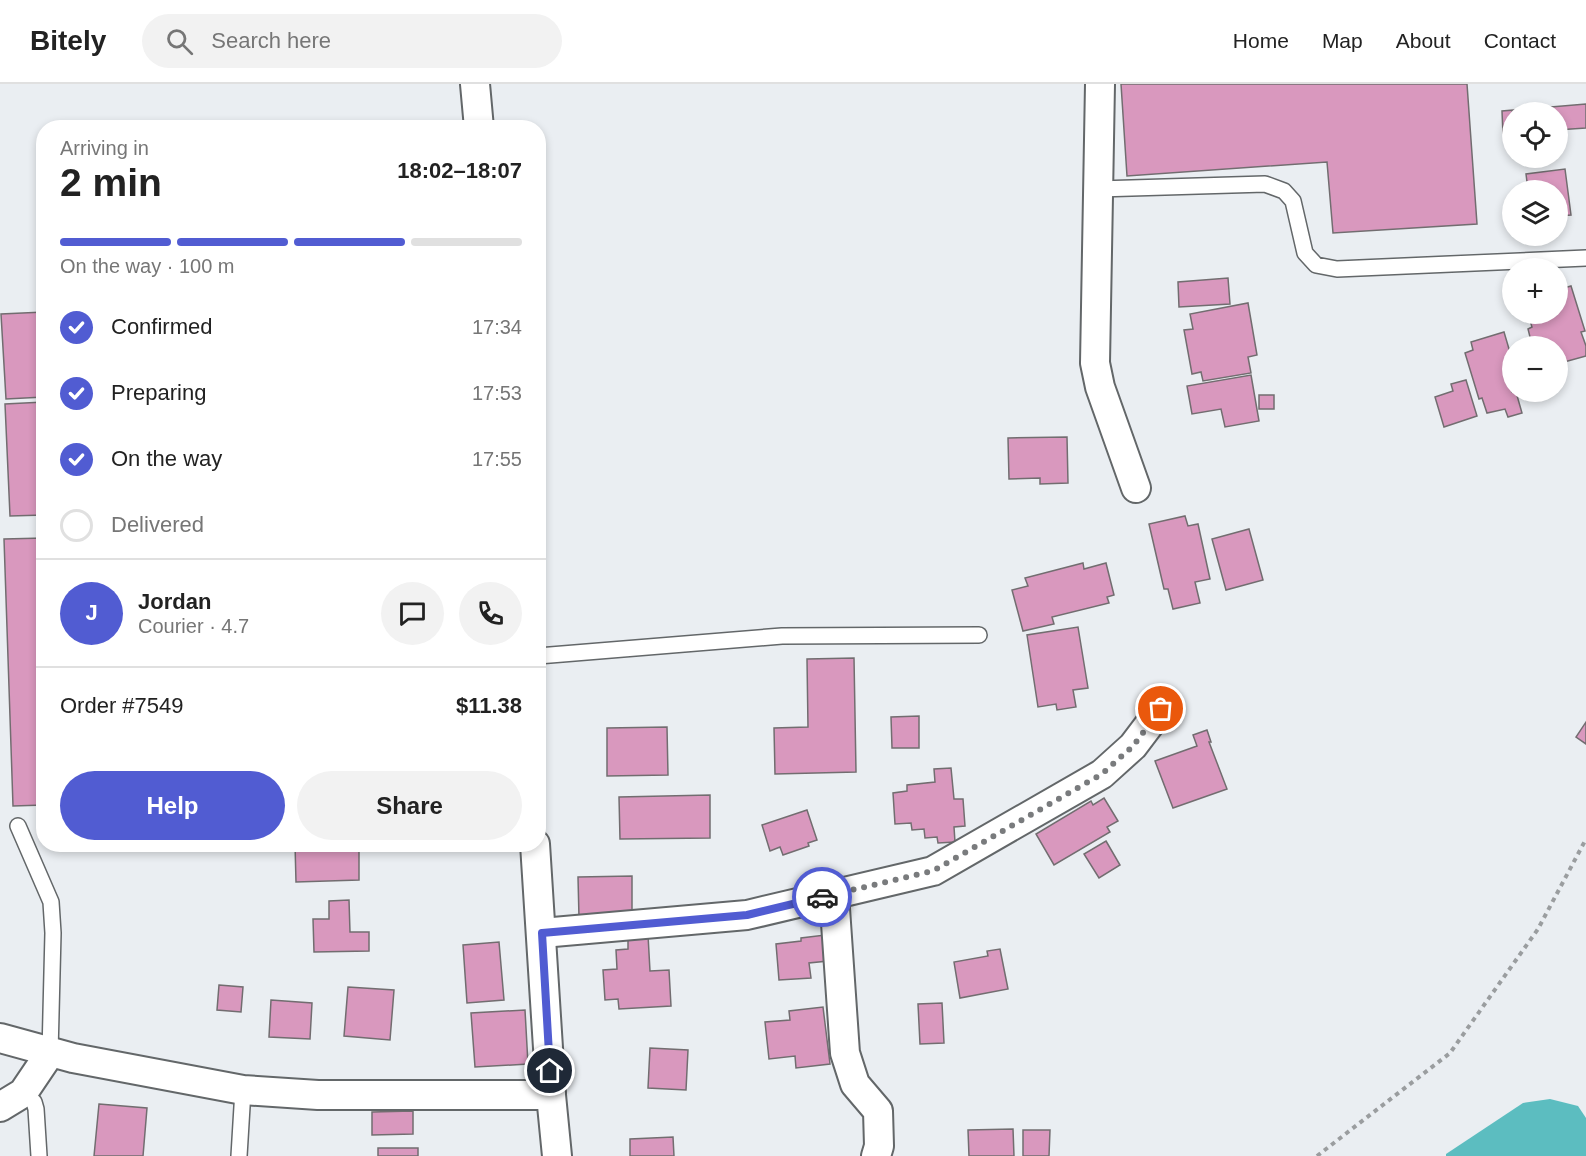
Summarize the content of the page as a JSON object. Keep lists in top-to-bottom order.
{
  "page": {
    "header": "Bitely",
    "search": "Search here",
    "nav": [
      "Home",
      "Map",
      "About",
      "Contact"
    ],
    "map_buttons": ["+", "−"],
    "heading": ["2 min", "Arriving in", "18:02–18:07"],
    "panel": [
      "Jordan",
      "Courier · 4.7",
      "Order #7549",
      "$11.38"
    ],
    "bar": "On the way · 100 m",
    "list": [
      ["Confirmed", "17:34"],
      ["Preparing", "17:53"],
      ["On the way", "17:55"],
      "Delivered"
    ],
    "round": "J",
    "buttons": ["Help", "Share"]
  }
}
